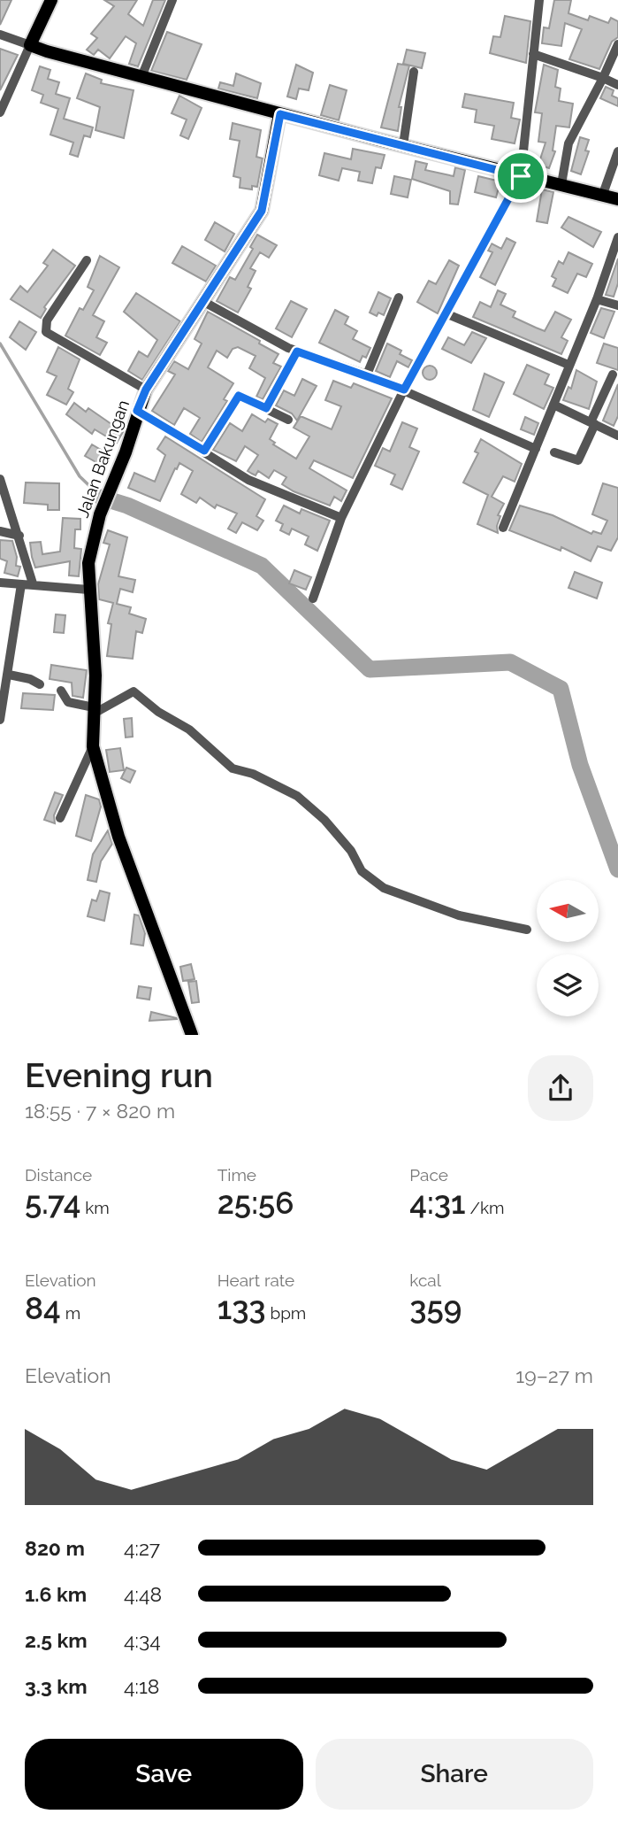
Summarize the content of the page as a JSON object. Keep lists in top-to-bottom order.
{
  "streets": {
    "main road": ["Jalan Bakungan"]
  },
  "north": "left",
  "page": {
    "heading": ["Evening run", "18:55 · 7 × 820 m"],
    "stats": [
      ["Distance", "5.74 km"],
      ["Time", "25:56"],
      ["Pace", "4:31 /km"],
      ["Elevation", "84 m"],
      ["Heart rate", "133 bpm"],
      ["kcal", "359"]
    ],
    "chart": ["Elevation", "19–27 m"],
    "list": [
      {
        "name": "820 m",
        "note": "4:27"
      },
      {
        "name": "1.6 km",
        "note": "4:48"
      },
      {
        "name": "2.5 km",
        "note": "4:34"
      },
      {
        "name": "3.3 km",
        "note": "4:18"
      }
    ],
    "buttons": ["Save", "Share"]
  }
}
